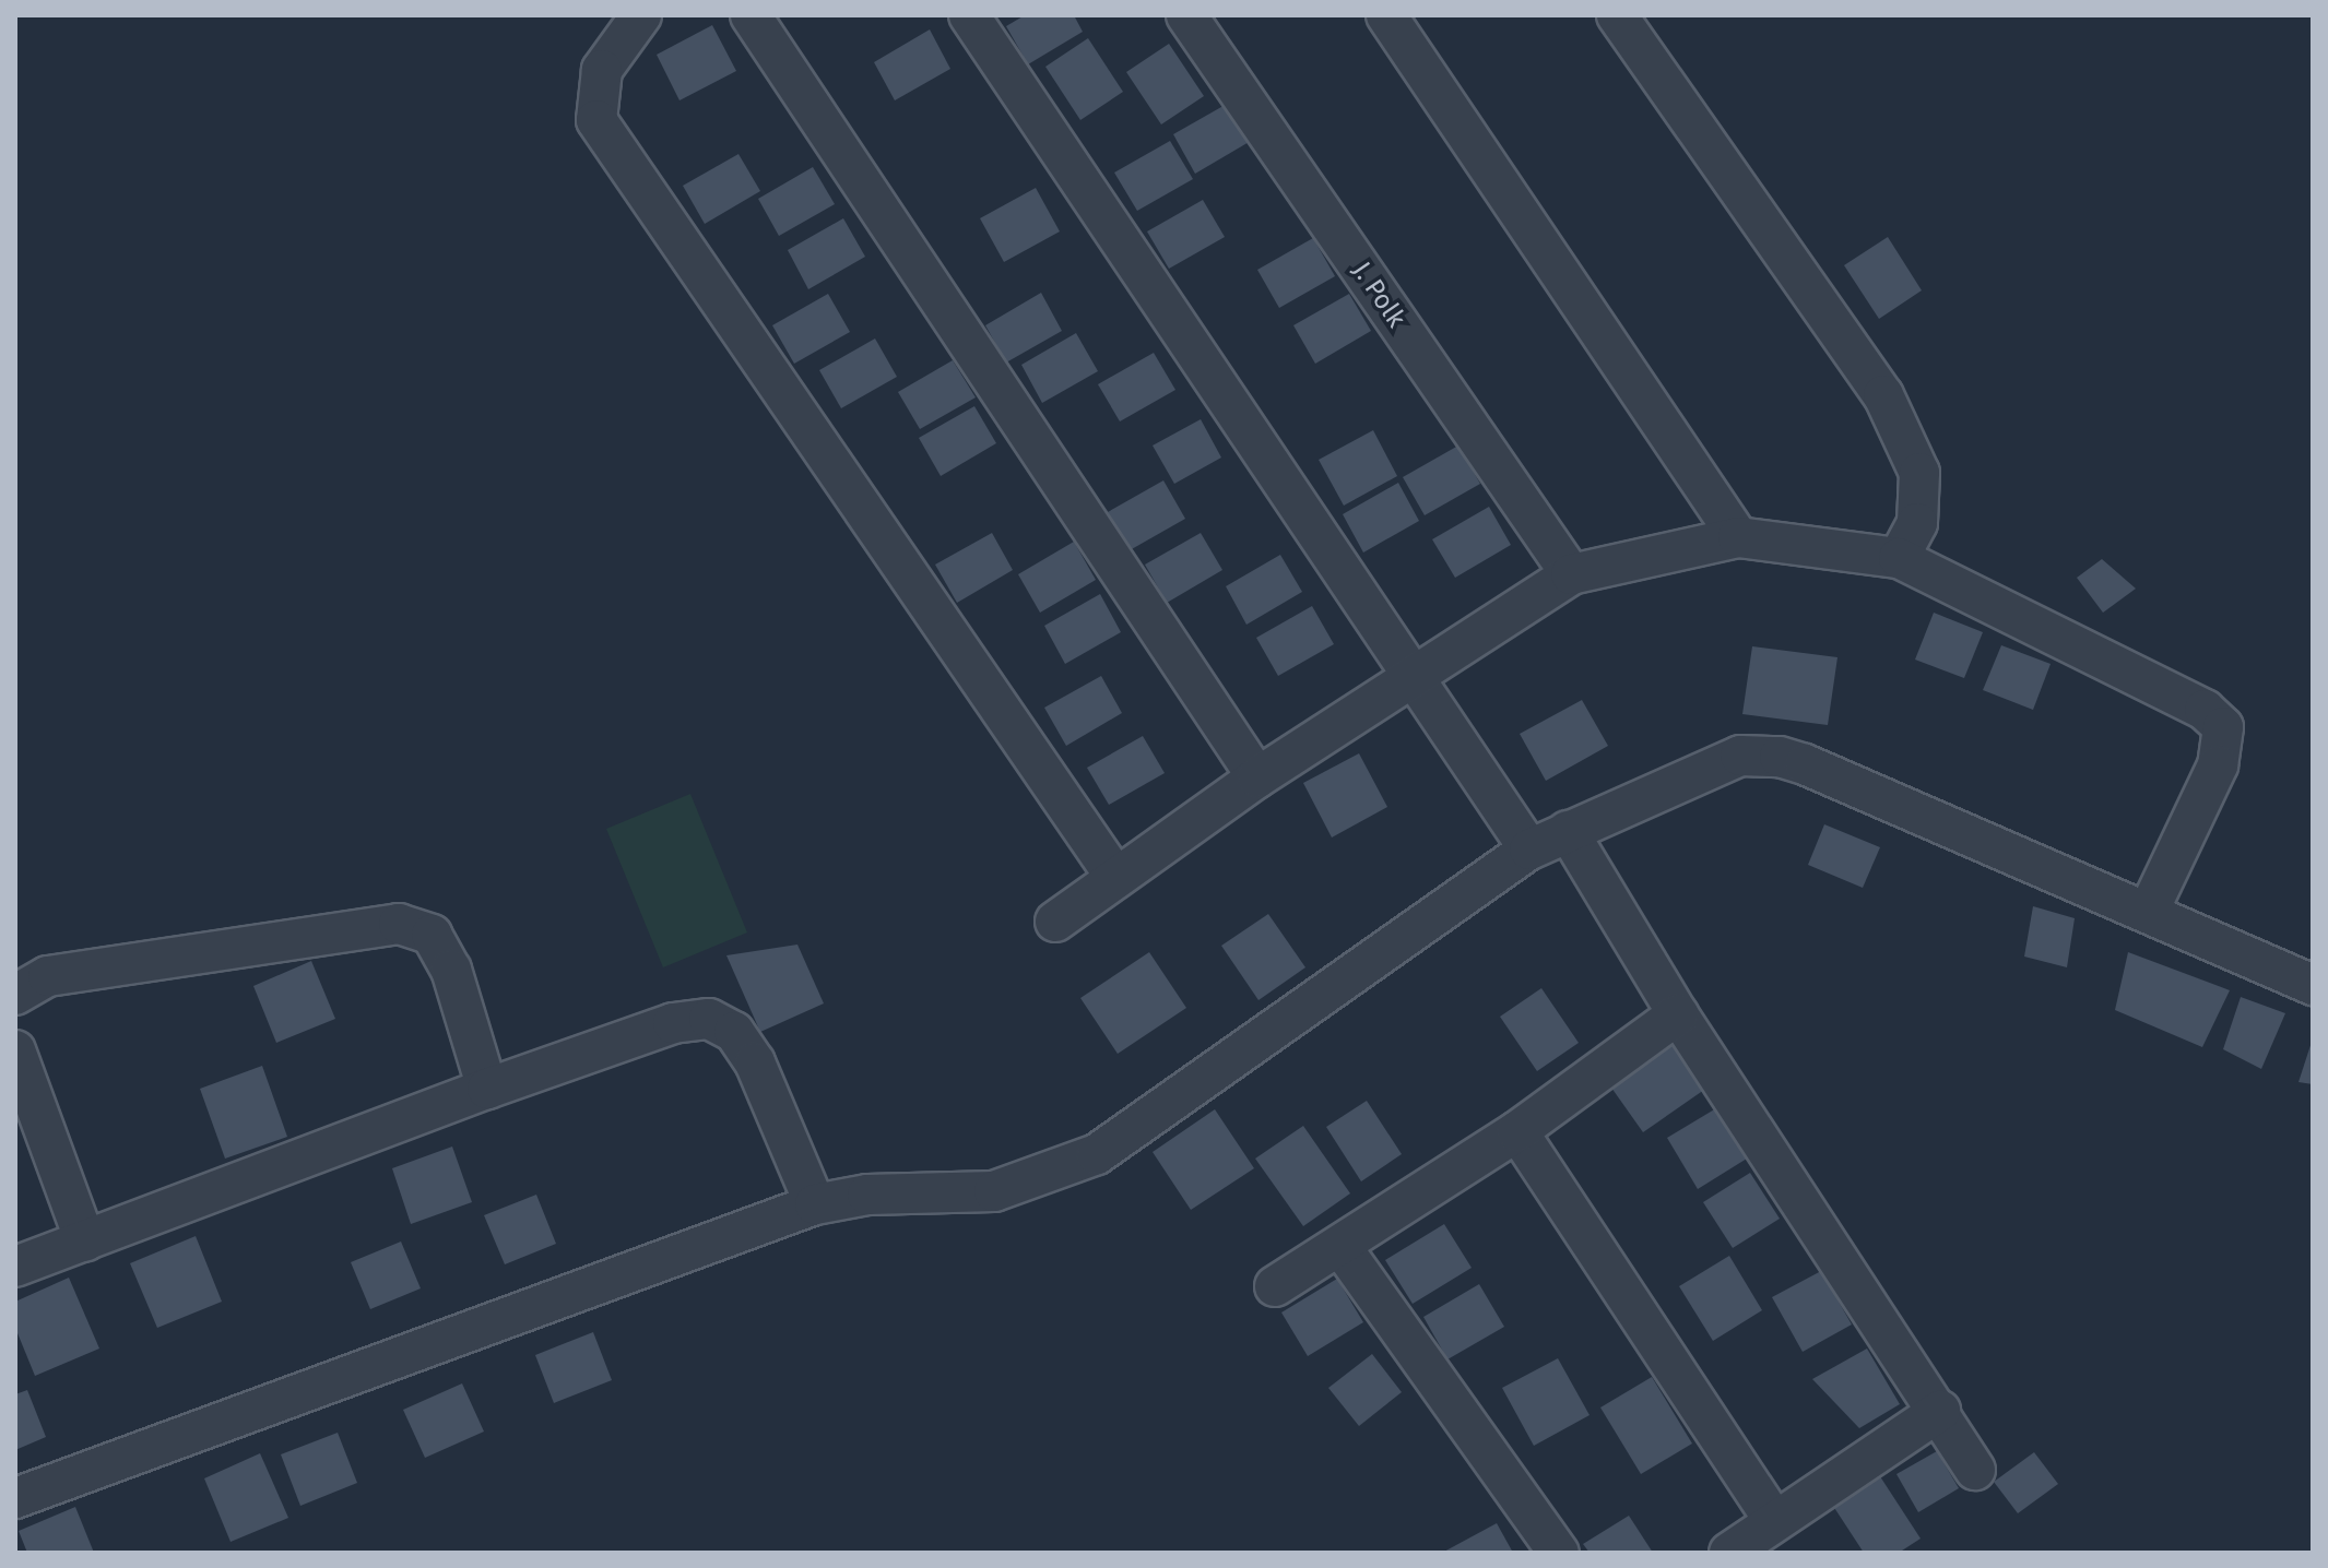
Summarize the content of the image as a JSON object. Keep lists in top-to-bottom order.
{
  "streets": {
    "street": ["J. Polk"]
  }
}
